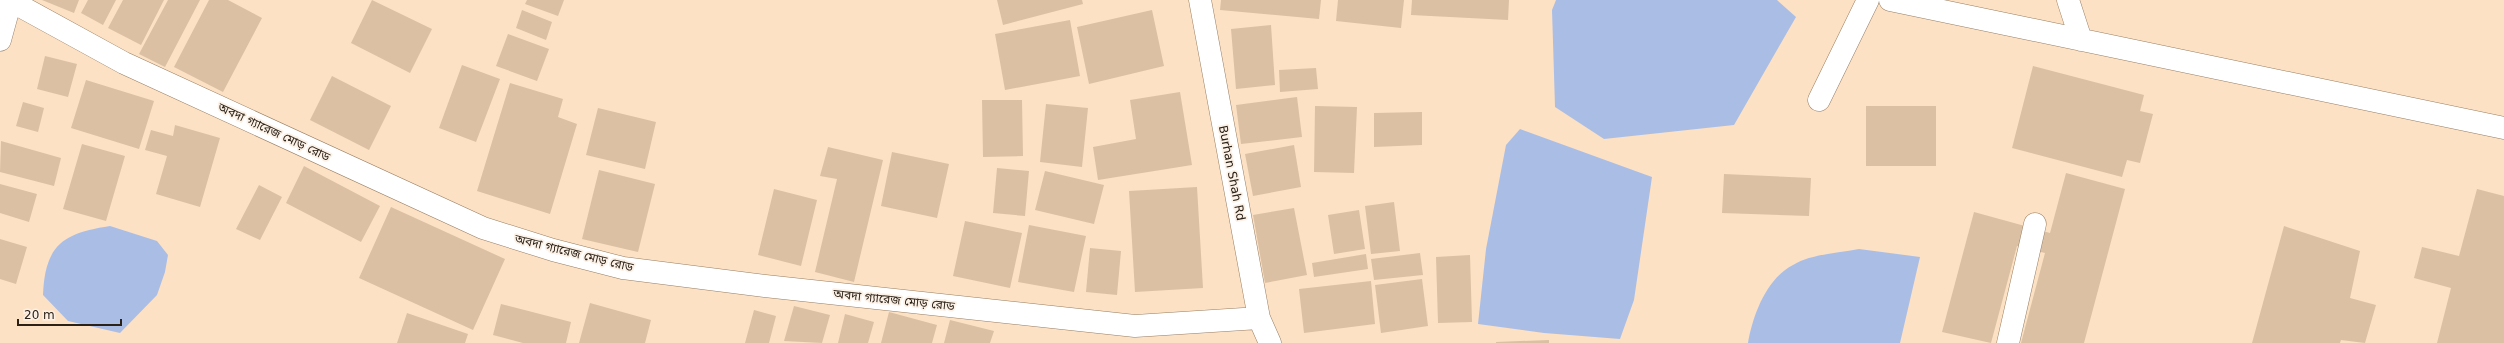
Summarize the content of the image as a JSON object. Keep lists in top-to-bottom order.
{
  "streets": {
    "street": ["অবদা গ্যারেজ মোড় রোড", "Burhan Shah Rd"]
  },
  "crossings": [
    ["অবদা গ্যারেজ মোড় রোড", "Burhan Shah Rd"]
  ],
  "scale_bar": "20 m"
}
